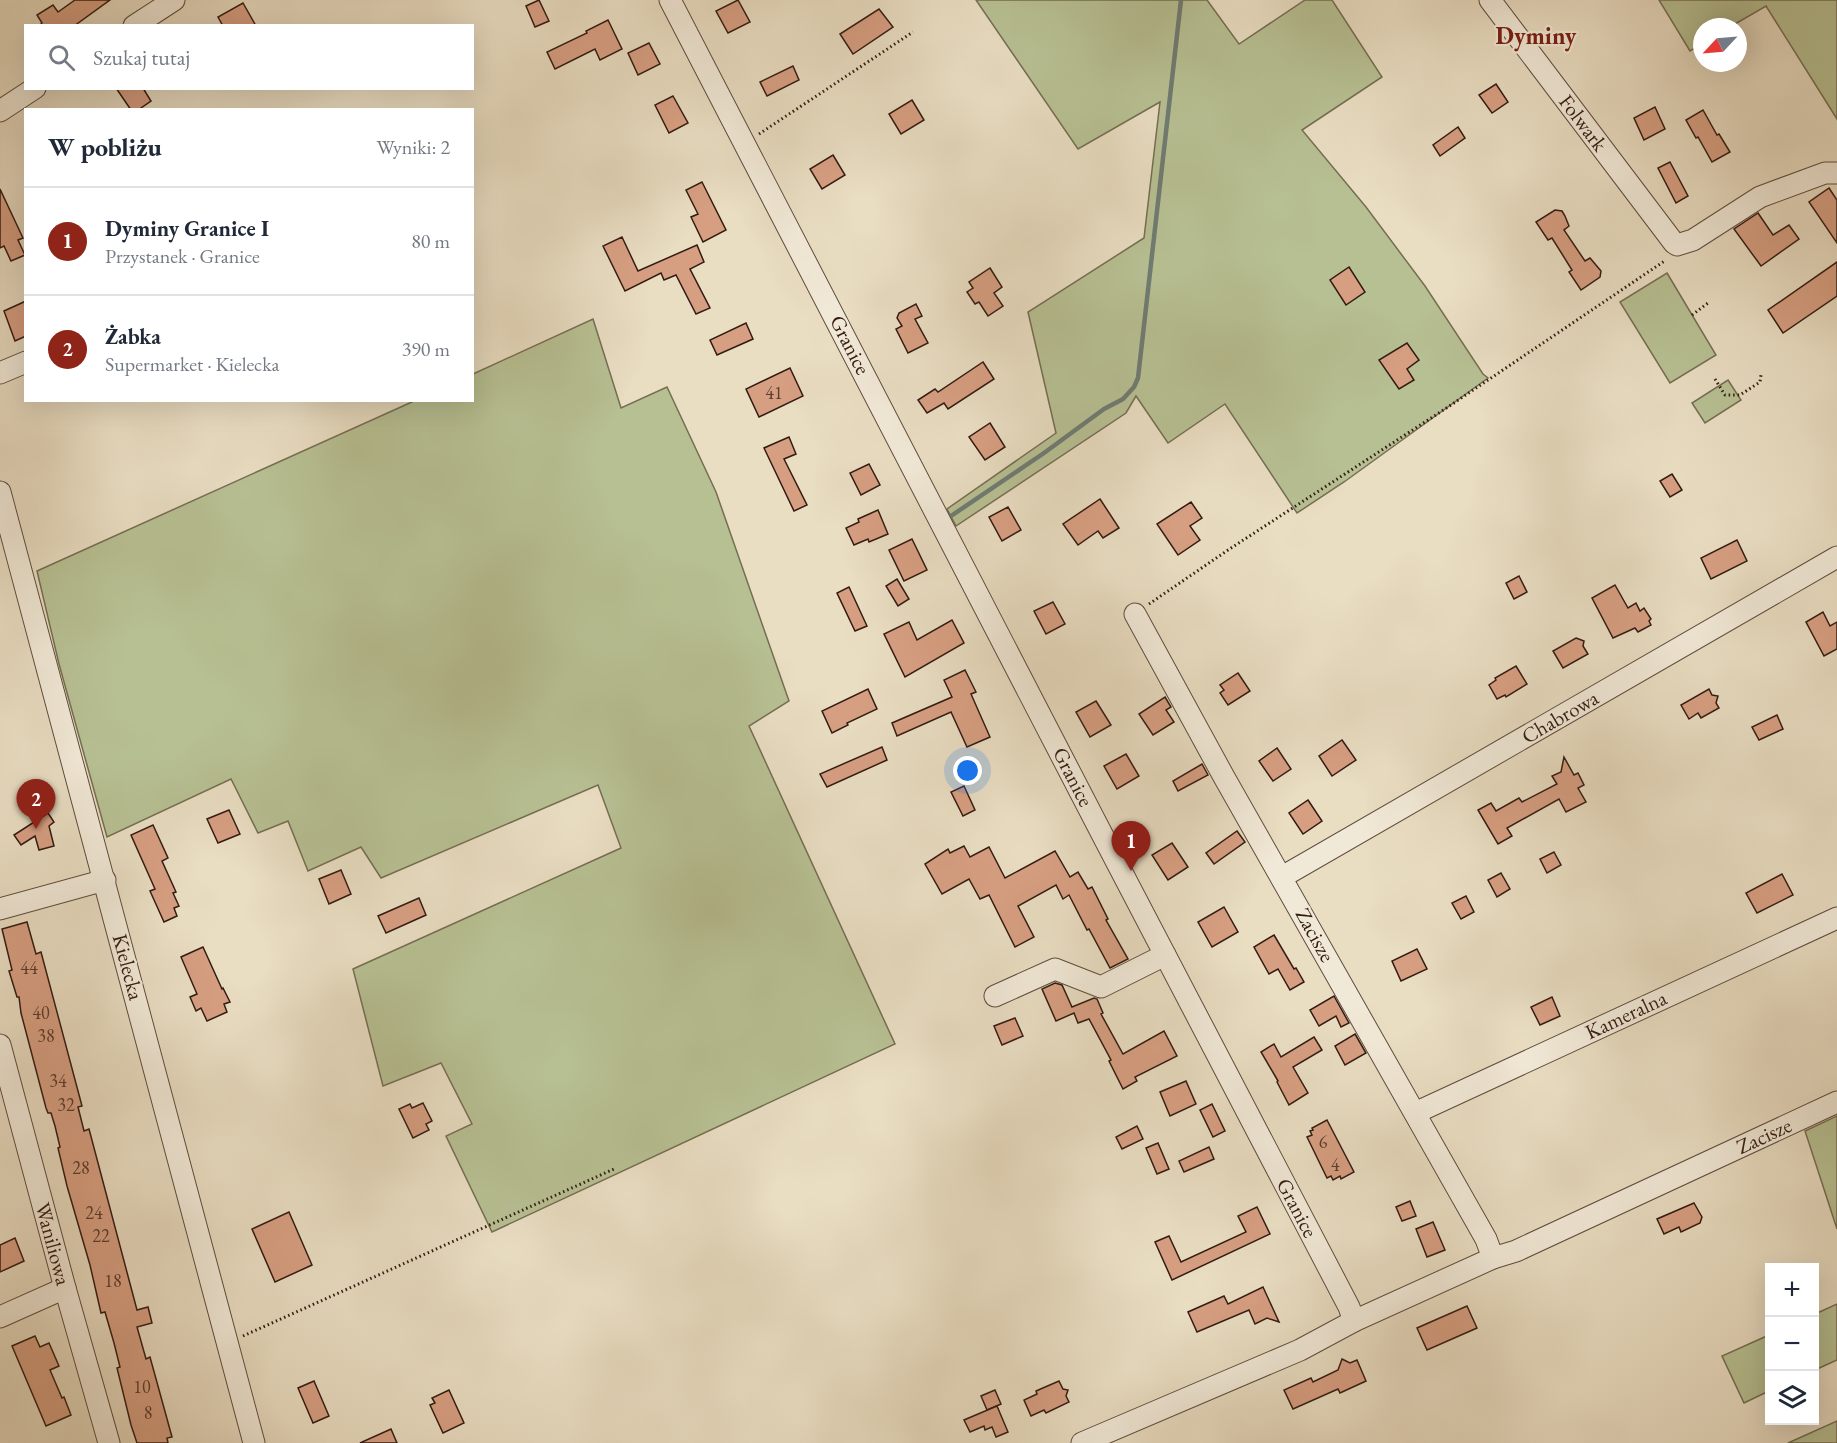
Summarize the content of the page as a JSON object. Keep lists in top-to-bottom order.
{
  "streets": {
    "street": [
      "Folwark",
      "Granice",
      "Chabrowa",
      "Zacisze",
      "Kielecka",
      "Kameralna",
      "Waniliowa"
    ]
  },
  "crossings": [
    ["Granice", "Zacisze"],
    ["Chabrowa", "Zacisze"],
    ["Zacisze", "Kameralna"]
  ],
  "districts": ["Dyminy"],
  "house_numbers": [
    "41",
    "44",
    "40",
    "38",
    "34",
    "32",
    "6",
    "4",
    "28",
    "24",
    "22",
    "18",
    "10",
    "8"
  ],
  "north": "bottom left",
  "page": {
    "search": "Szukaj tutaj",
    "heading": ["W pobliżu", "Wyniki: 2"],
    "list": [
      {
        "mark": "1",
        "name": "Dyminy Granice I",
        "note": "Przystanek · Granice",
        "value": "80 m"
      },
      {
        "mark": "2",
        "name": "Żabka",
        "note": "Supermarket · Kielecka",
        "value": "390 m"
      }
    ],
    "pins": ["2", "1"],
    "map_buttons": ["+", "−"]
  }
}
